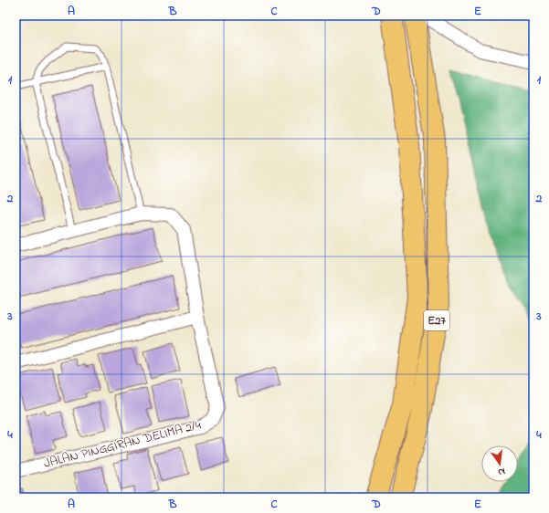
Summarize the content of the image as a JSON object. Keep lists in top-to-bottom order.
{
  "streets": {
    "highway": ["E27"],
    "street": ["JALAN PINGGIRAN DELIMA 2/4"]
  },
  "north": "bottom",
  "grid": {
    "columns": [
      "A",
      "B",
      "C",
      "D",
      "E"
    ],
    "rows": [
      "1",
      "2",
      "3",
      "4"
    ]
  }
}
